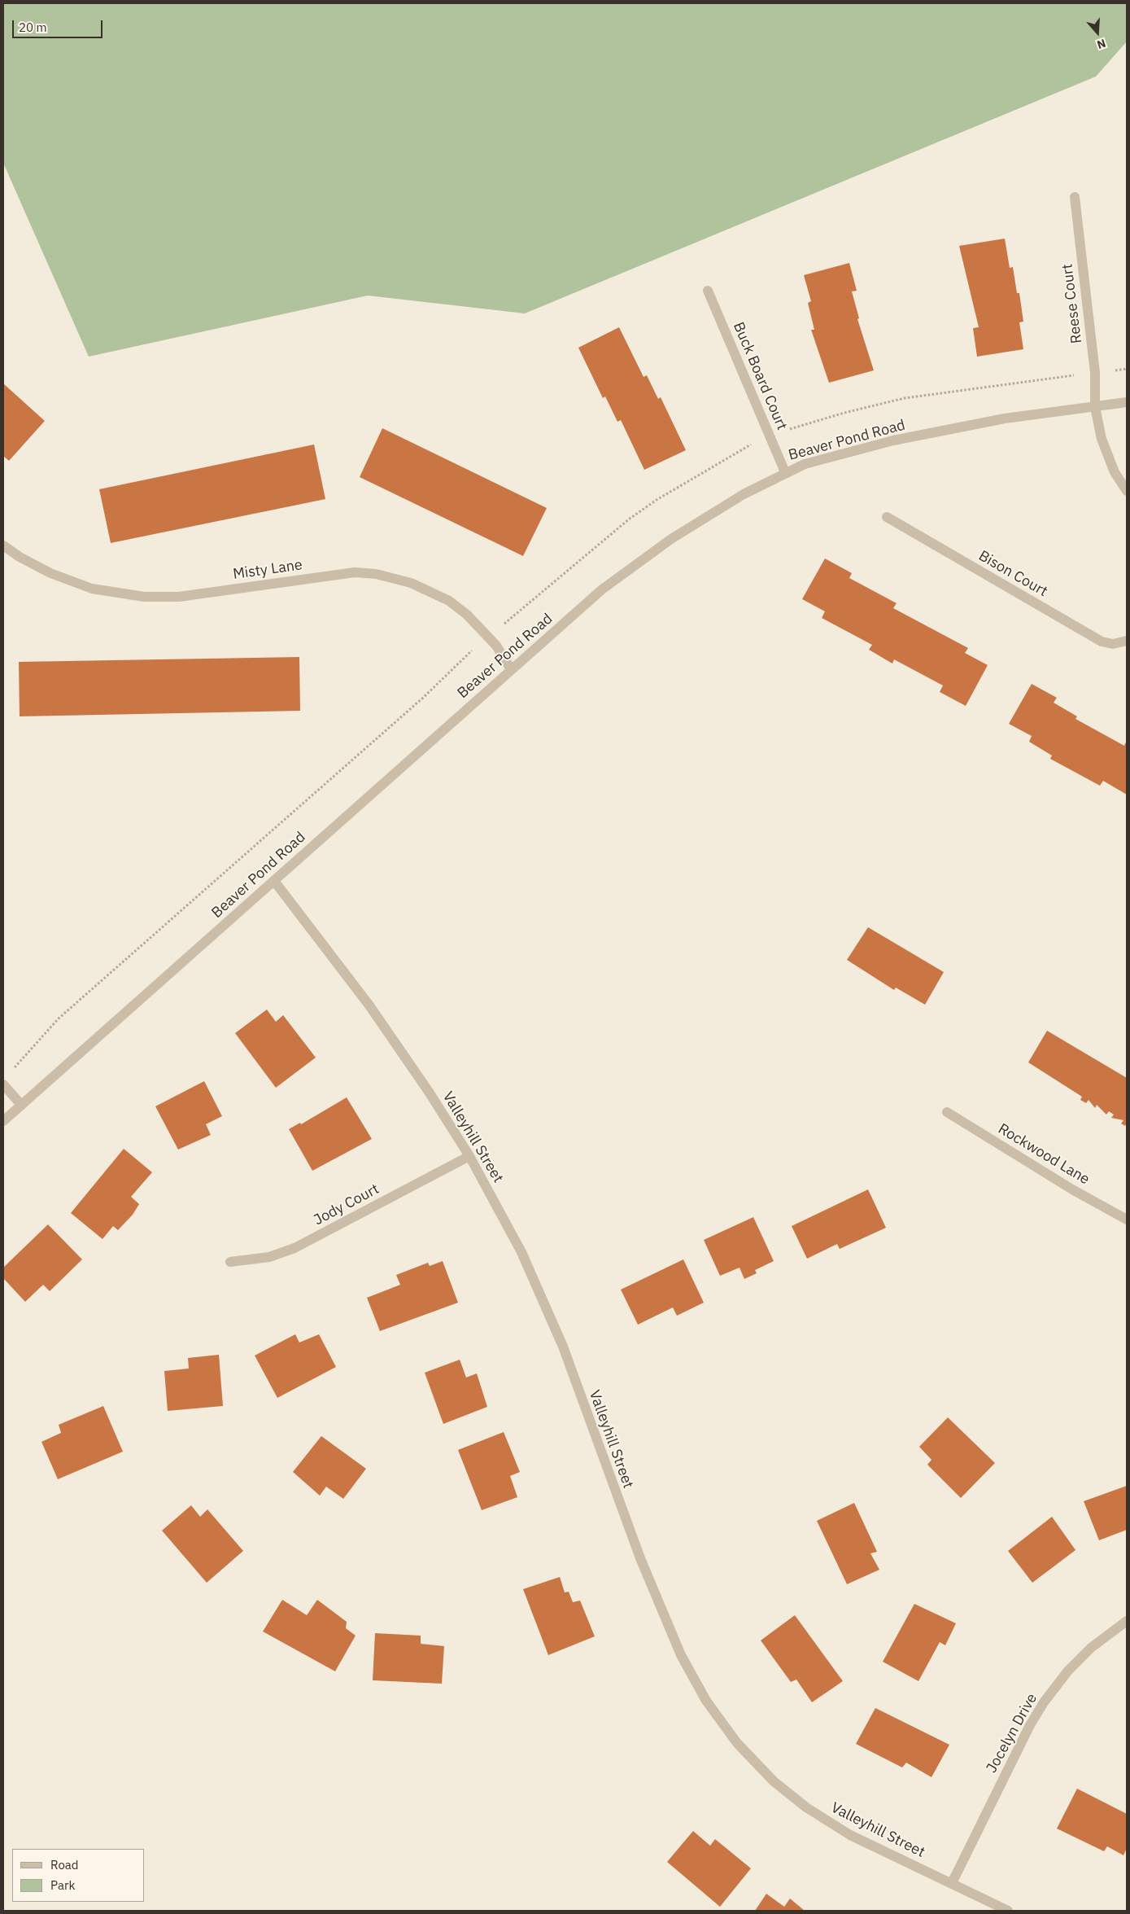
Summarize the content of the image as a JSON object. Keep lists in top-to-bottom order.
{
  "streets": {
    "street": [
      "Reese Court",
      "Buck Board Court",
      "Beaver Pond Road",
      "Misty Lane",
      "Bison Court",
      "Valleyhill Street",
      "Rockwood Lane",
      "Jody Court",
      "Jocelyn Drive"
    ]
  },
  "crossings": [
    ["Reese Court", "Beaver Pond Road"],
    ["Buck Board Court", "Beaver Pond Road"],
    ["Beaver Pond Road", "Misty Lane"],
    ["Beaver Pond Road", "Valleyhill Street"],
    ["Valleyhill Street", "Jody Court"],
    ["Valleyhill Street", "Jocelyn Drive"]
  ],
  "legend": ["Road", "Park"],
  "scale_bar": "20 m",
  "north": "bottom"
}
